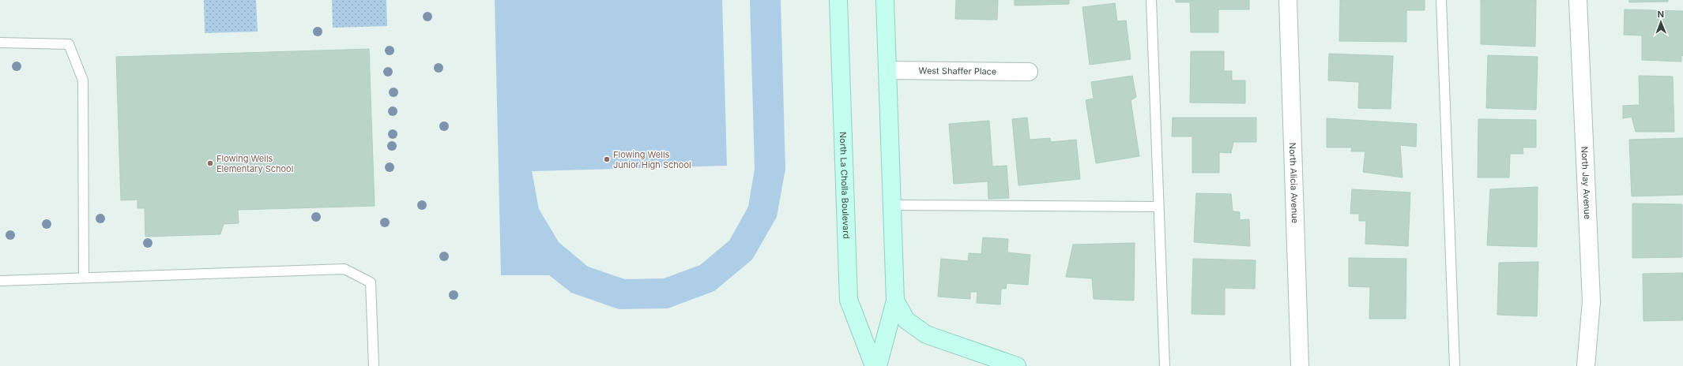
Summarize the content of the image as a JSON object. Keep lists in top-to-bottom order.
{
  "streets": {
    "street": [
      "West Shaffer Place",
      "North Alicia Avenue",
      "North Jay Avenue",
      "North La Cholla Boulevard"
    ]
  },
  "places": ["Flowing Wells Junior High School", "Flowing Wells Elementary School"],
  "north": "top"
}
